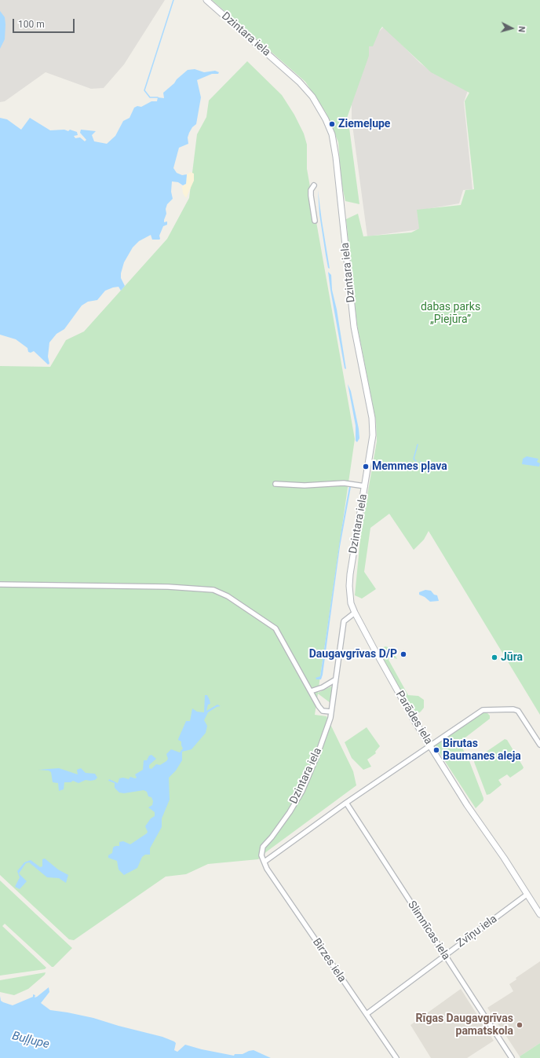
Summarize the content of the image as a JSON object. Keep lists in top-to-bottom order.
{
  "streets": {
    "street": [
      "Dzintara iela",
      "Parādes iela",
      "Slimnīcas iela",
      "Zvīņu iela",
      "Birzes iela"
    ]
  },
  "crossings": [
    ["Dzintara iela", "Parādes iela"],
    ["Dzintara iela", "Birzes iela"],
    ["Parādes iela", "Zvīņu iela"],
    ["Slimnīcas iela", "Zvīņu iela"],
    ["Zvīņu iela", "Birzes iela"]
  ],
  "water": ["Buļļupe"],
  "parks": ["dabas parks „Piejūra”"],
  "places": [
    "Ziemeļupe",
    "Memmes pļava",
    "Daugavgrīvas D/P",
    "Jūra",
    "Birutas Baumanes aleja",
    "Rīgas Daugavgrīvas pamatskola"
  ],
  "scale_bar": "100 m",
  "north": "right"
}
